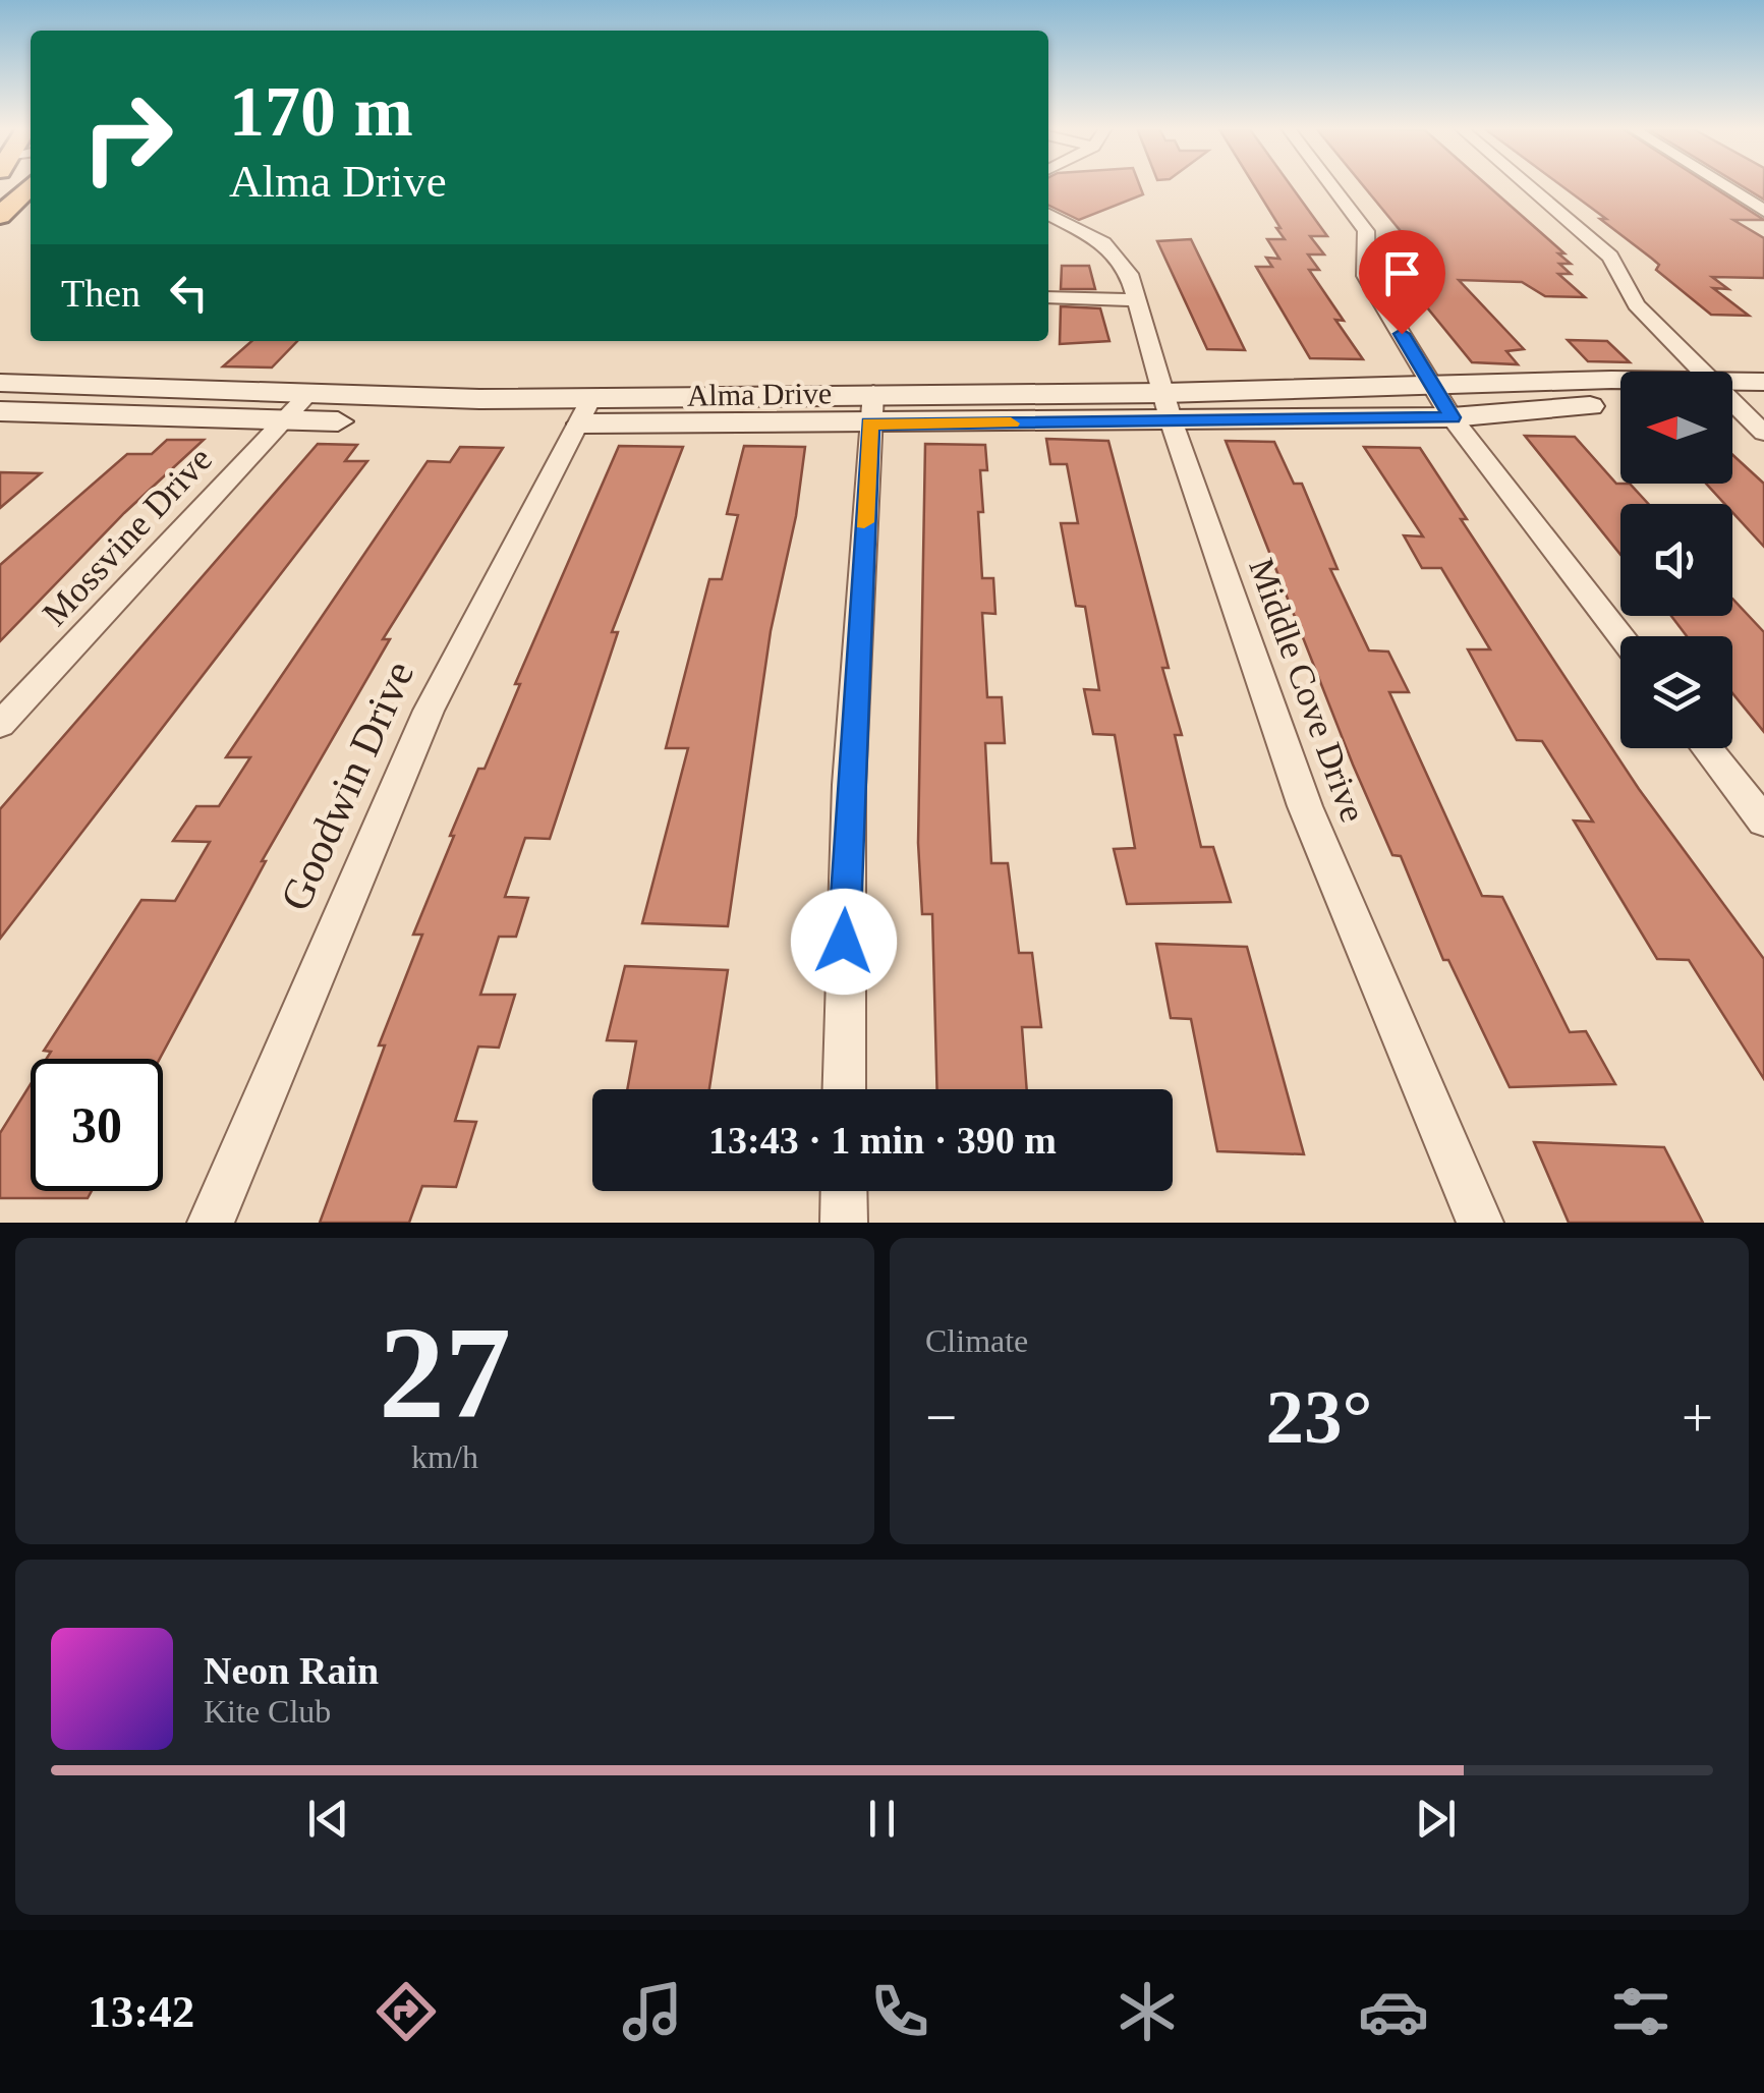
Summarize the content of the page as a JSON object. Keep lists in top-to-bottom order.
{
  "streets": {
    "main road": ["Alma Drive"],
    "street": ["Mossvine Drive", "Middle Cove Drive", "Goodwin Drive"]
  },
  "crossings": [
    ["Alma Drive", "Mossvine Drive"],
    ["Alma Drive", "Middle Cove Drive"],
    ["Alma Drive", "Goodwin Drive"]
  ],
  "north": "left",
  "page": {
    "turn": ["170 m", "Alma Drive"],
    "then": "Then",
    "limit": "30",
    "trip": "13:43 · 1 min · 390 m",
    "tile": [
      ["27", "km/h"],
      "Climate"
    ],
    "heat": ["−", "23°", "+"],
    "song": ["Neon Rain", "Kite Club"],
    "tabs": "13:42"
  }
}
